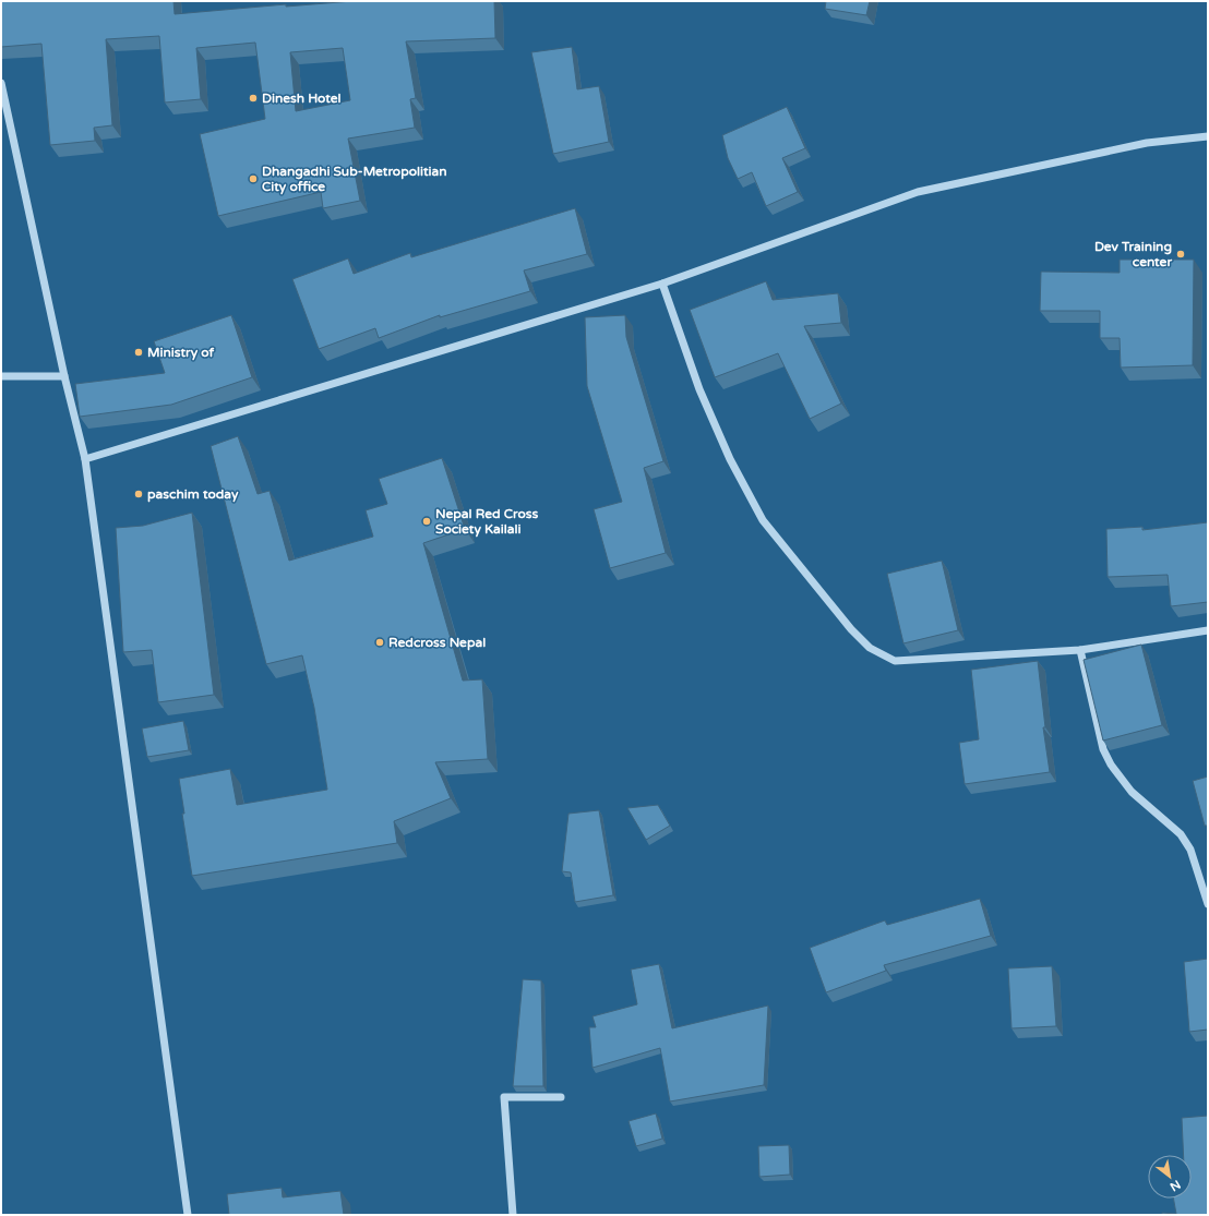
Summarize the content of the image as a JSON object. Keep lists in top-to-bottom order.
{
  "places": [
    "Dinesh Hotel",
    "Dhangadhi Sub-Metropolitian City office",
    "Dev Training center",
    "Ministry of",
    "paschim today",
    "Nepal Red Cross Society Kailali",
    "Redcross Nepal"
  ],
  "north": "bottom right"
}
